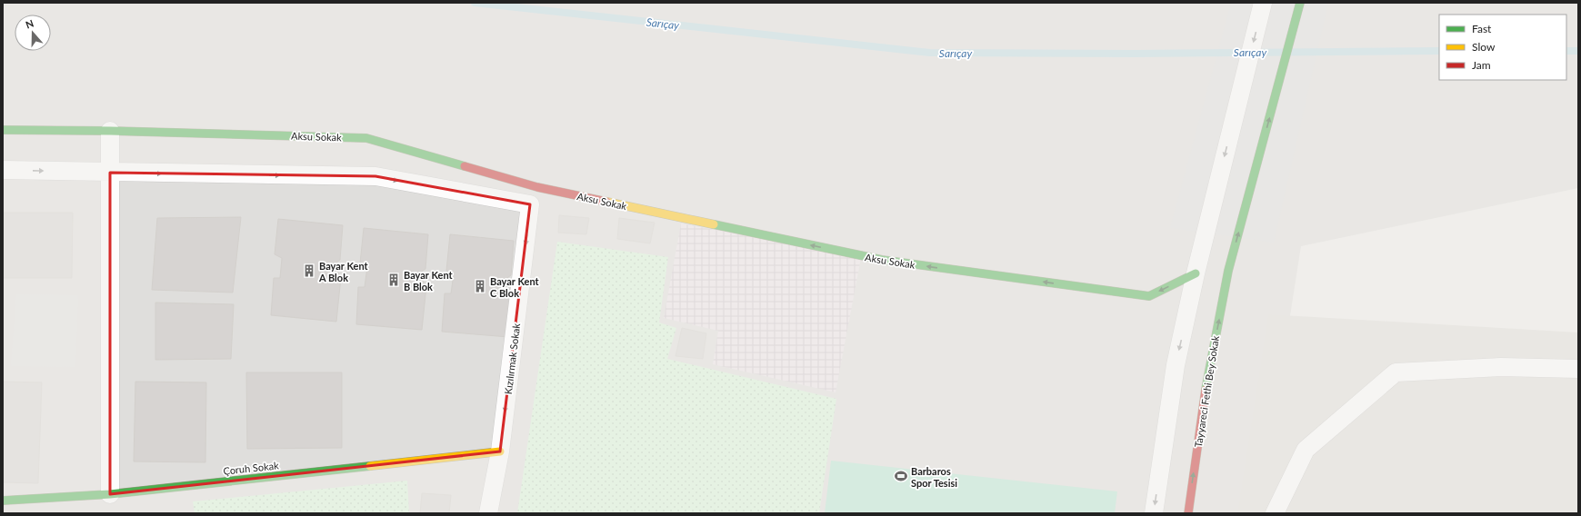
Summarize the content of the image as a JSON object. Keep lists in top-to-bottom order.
{
  "streets": {
    "street": [
      "Aksu Sokak",
      "Kızılırmak Sokak",
      "Tayyareci Fethi Bey Sokak",
      "Çoruh Sokak"
    ]
  },
  "crossings": [
    ["Kızılırmak Sokak", "Çoruh Sokak"]
  ],
  "one_way": ["Aksu Sokak"],
  "water": ["Sarıçay"],
  "places": {
    "building": ["Bayar Kent A Blok", "Bayar Kent B Blok", "Bayar Kent C Blok"],
    "sports": ["Barbaros Spor Tesisi"]
  },
  "legend": ["Fast", "Slow", "Jam"],
  "north": "top"
}
